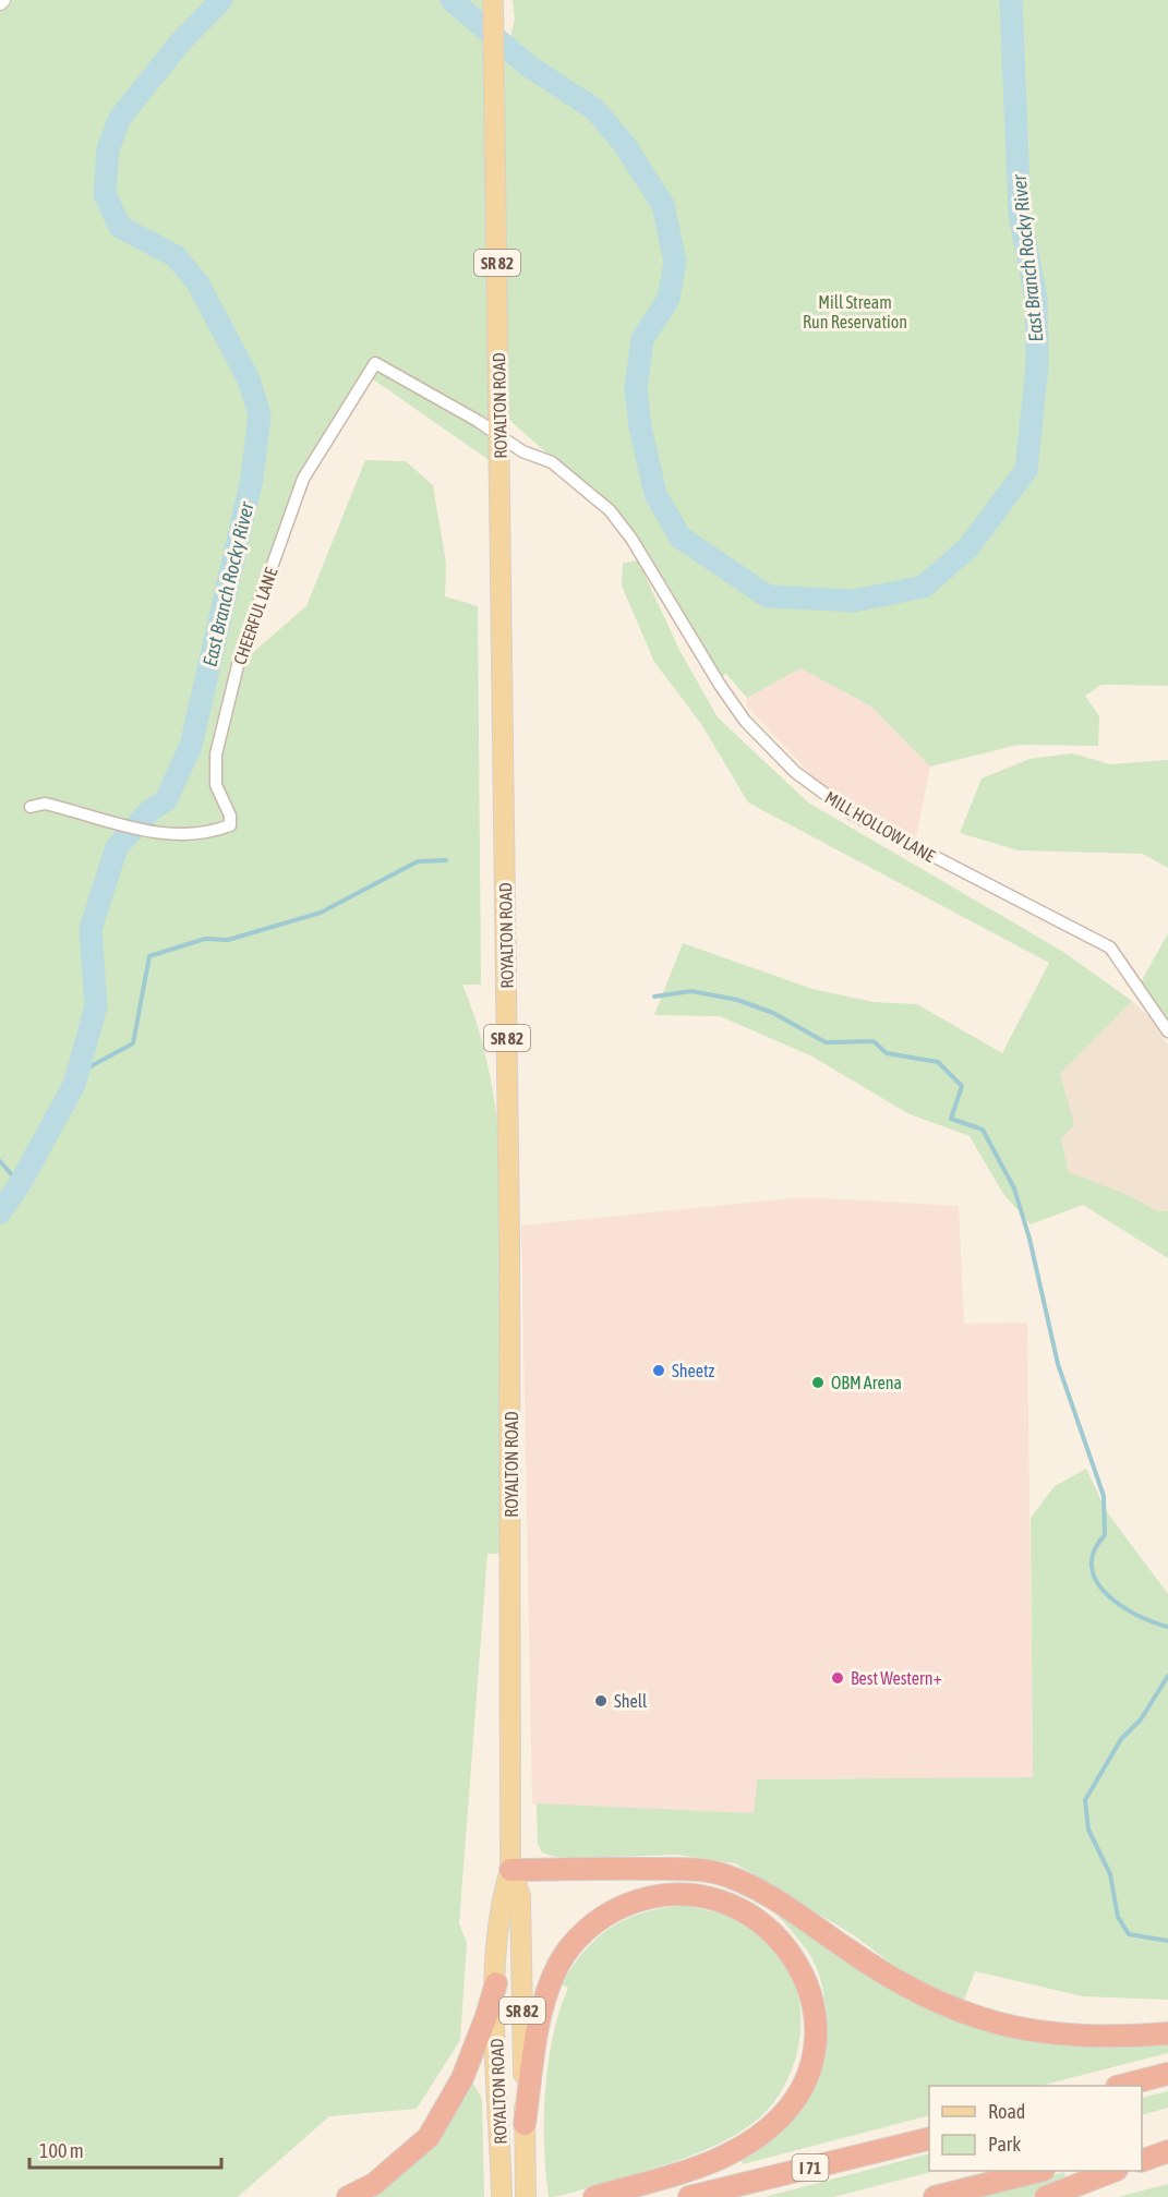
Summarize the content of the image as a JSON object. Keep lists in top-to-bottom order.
{
  "streets": {
    "highway": ["I 71"],
    "main road": ["SR 82", "ROYALTON ROAD"],
    "street": ["CHEERFUL LANE", "MILL HOLLOW LANE"]
  },
  "crossings": [
    ["ROYALTON ROAD", "CHEERFUL LANE"],
    ["ROYALTON ROAD", "MILL HOLLOW LANE"],
    ["CHEERFUL LANE", "MILL HOLLOW LANE"]
  ],
  "water": ["East Branch Rocky River"],
  "parks": ["Mill Stream Run Reservation"],
  "places": [
    "Sheetz",
    "OBM Arena",
    "Best Western+",
    "Shell"
  ],
  "legend": ["Road", "Park"],
  "scale_bar": "100 m"
}
